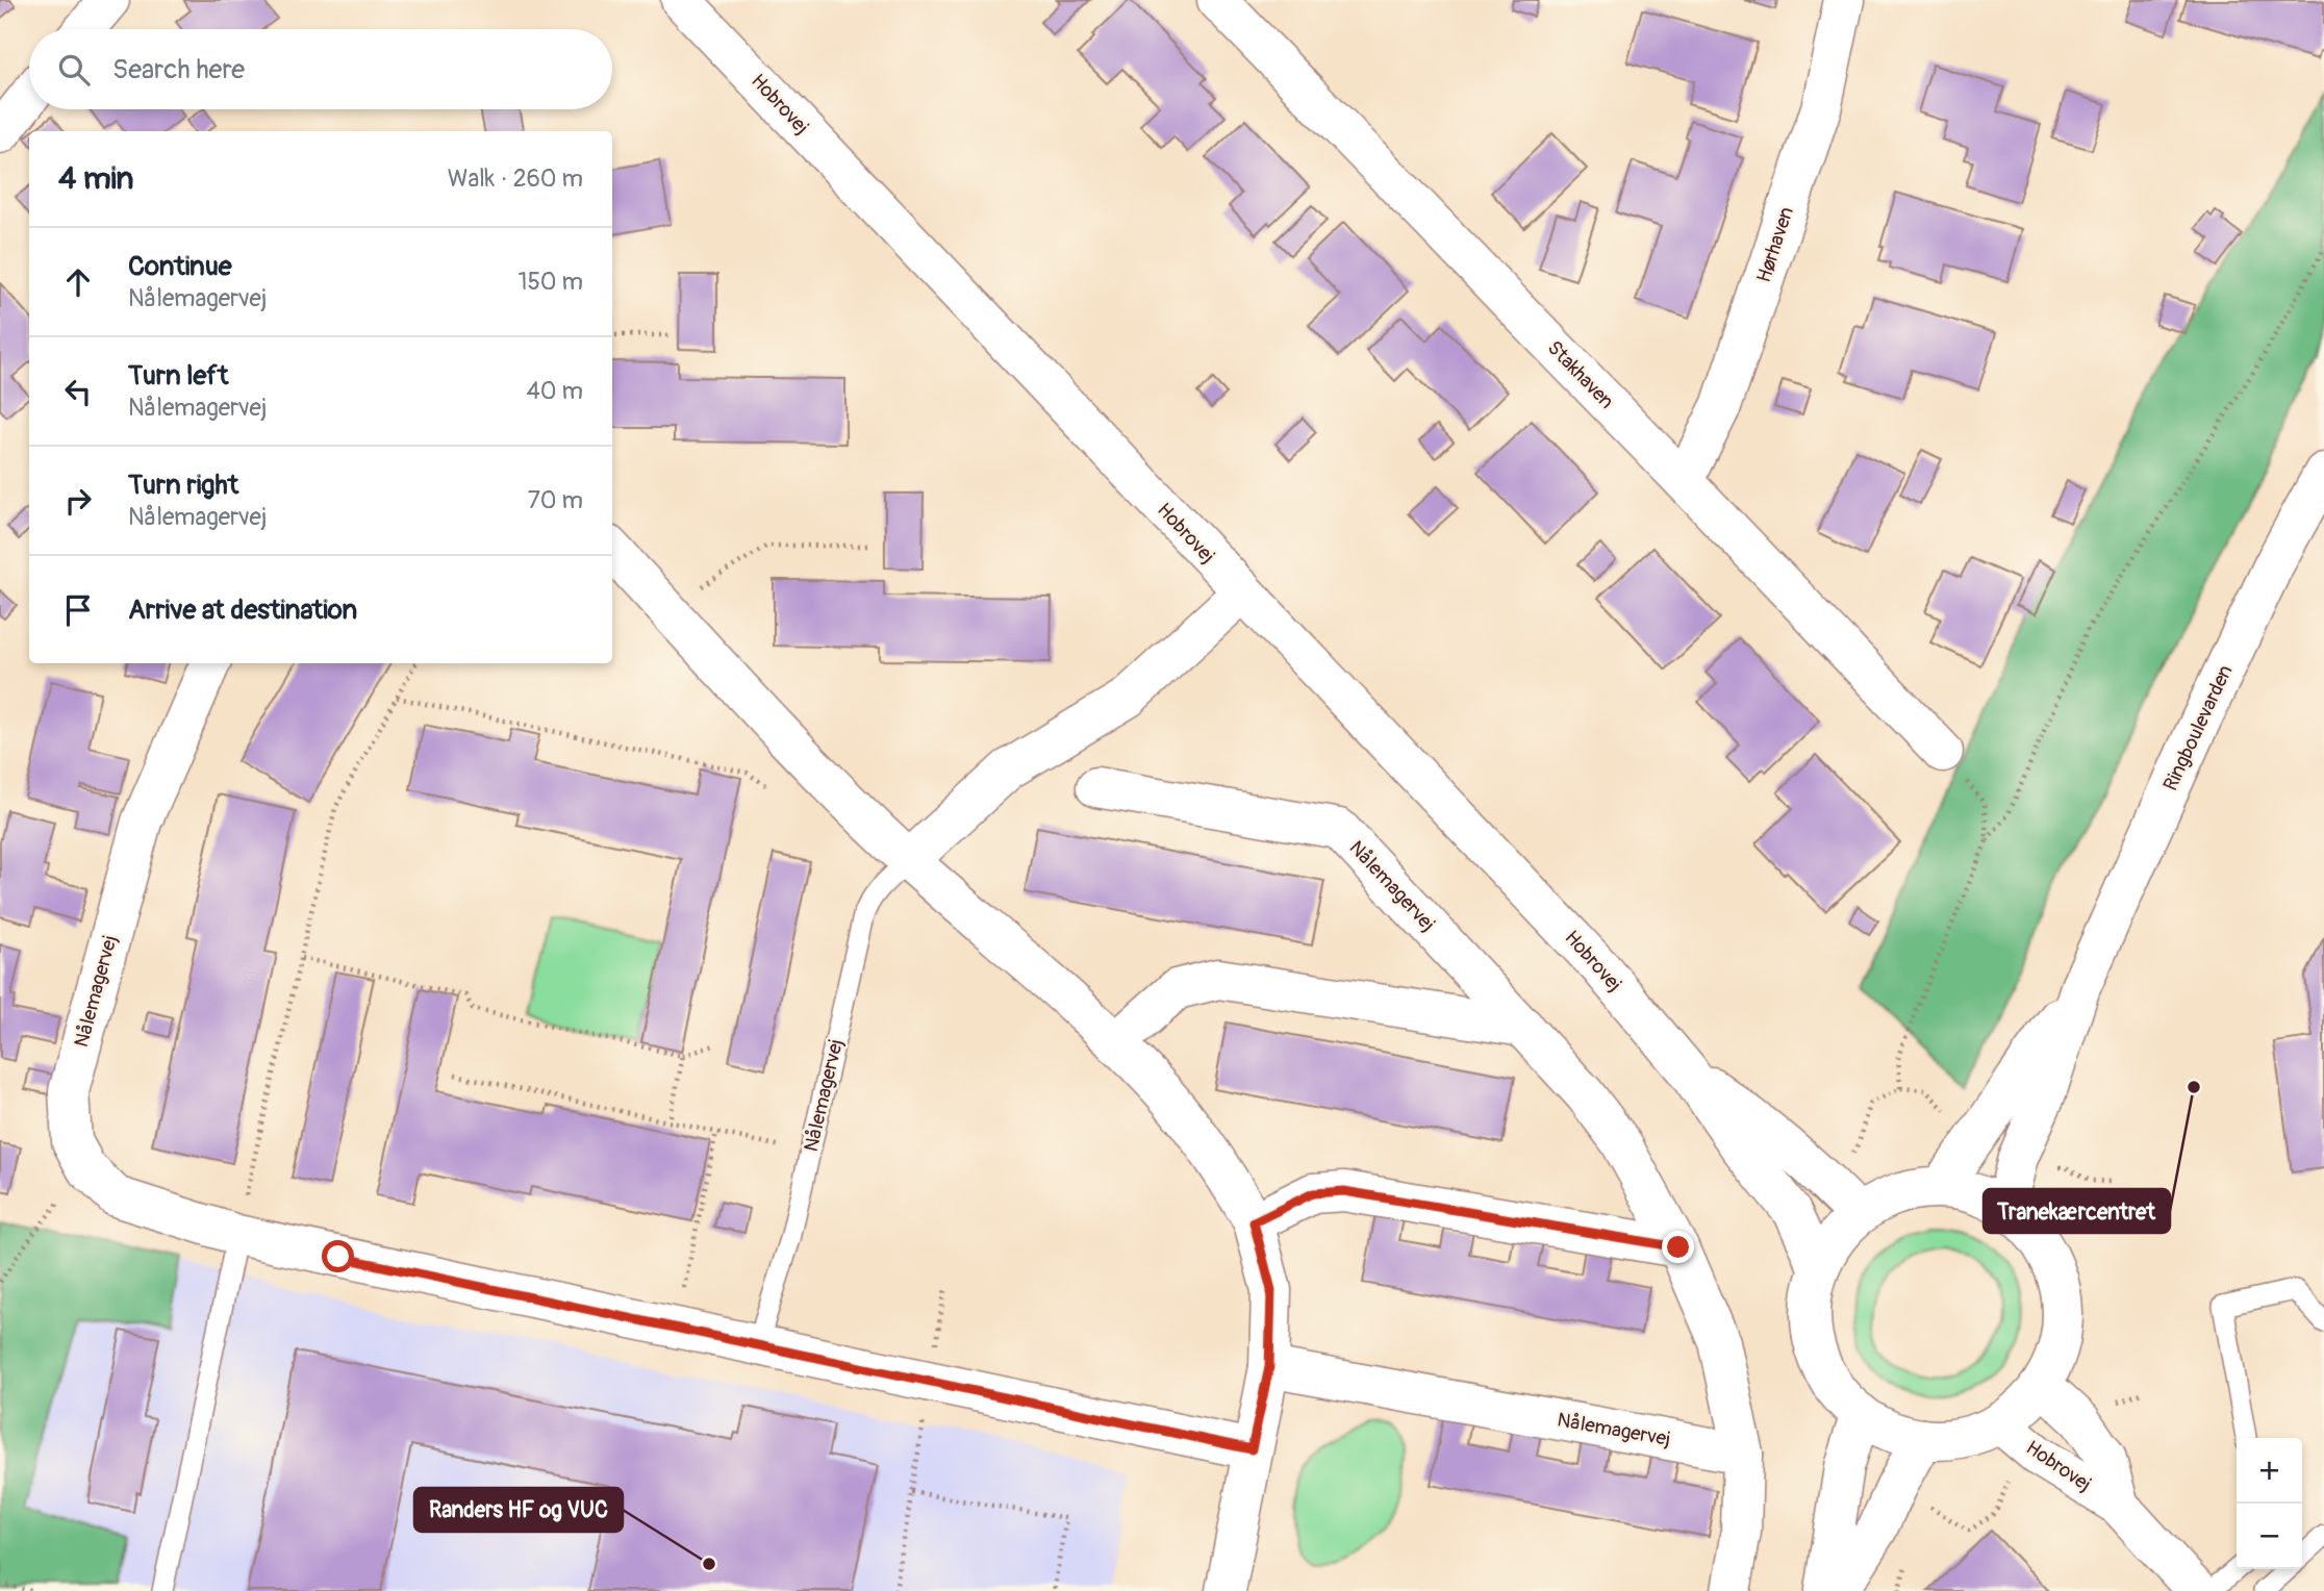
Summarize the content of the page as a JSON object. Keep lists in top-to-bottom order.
{
  "streets": {
    "street": [
      "Hobrovej",
      "Hørhaven",
      "Stakhaven",
      "Ringboulevarden",
      "Nålemagervej"
    ]
  },
  "crossings": [
    ["Hobrovej", "Ringboulevarden"],
    ["Hobrovej", "Nålemagervej"],
    ["Hørhaven", "Stakhaven"]
  ],
  "places": ["Tranekærcentret", "Randers HF og VUC"],
  "page": {
    "search": "Search here",
    "heading": ["4 min", "Walk · 260 m"],
    "list": [
      ["Continue", "Nålemagervej", "150 m"],
      ["Turn left", "Nålemagervej", "40 m"],
      ["Turn right", "Nålemagervej", "70 m"],
      "Arrive at destination"
    ],
    "map_buttons": ["+", "−"]
  }
}
